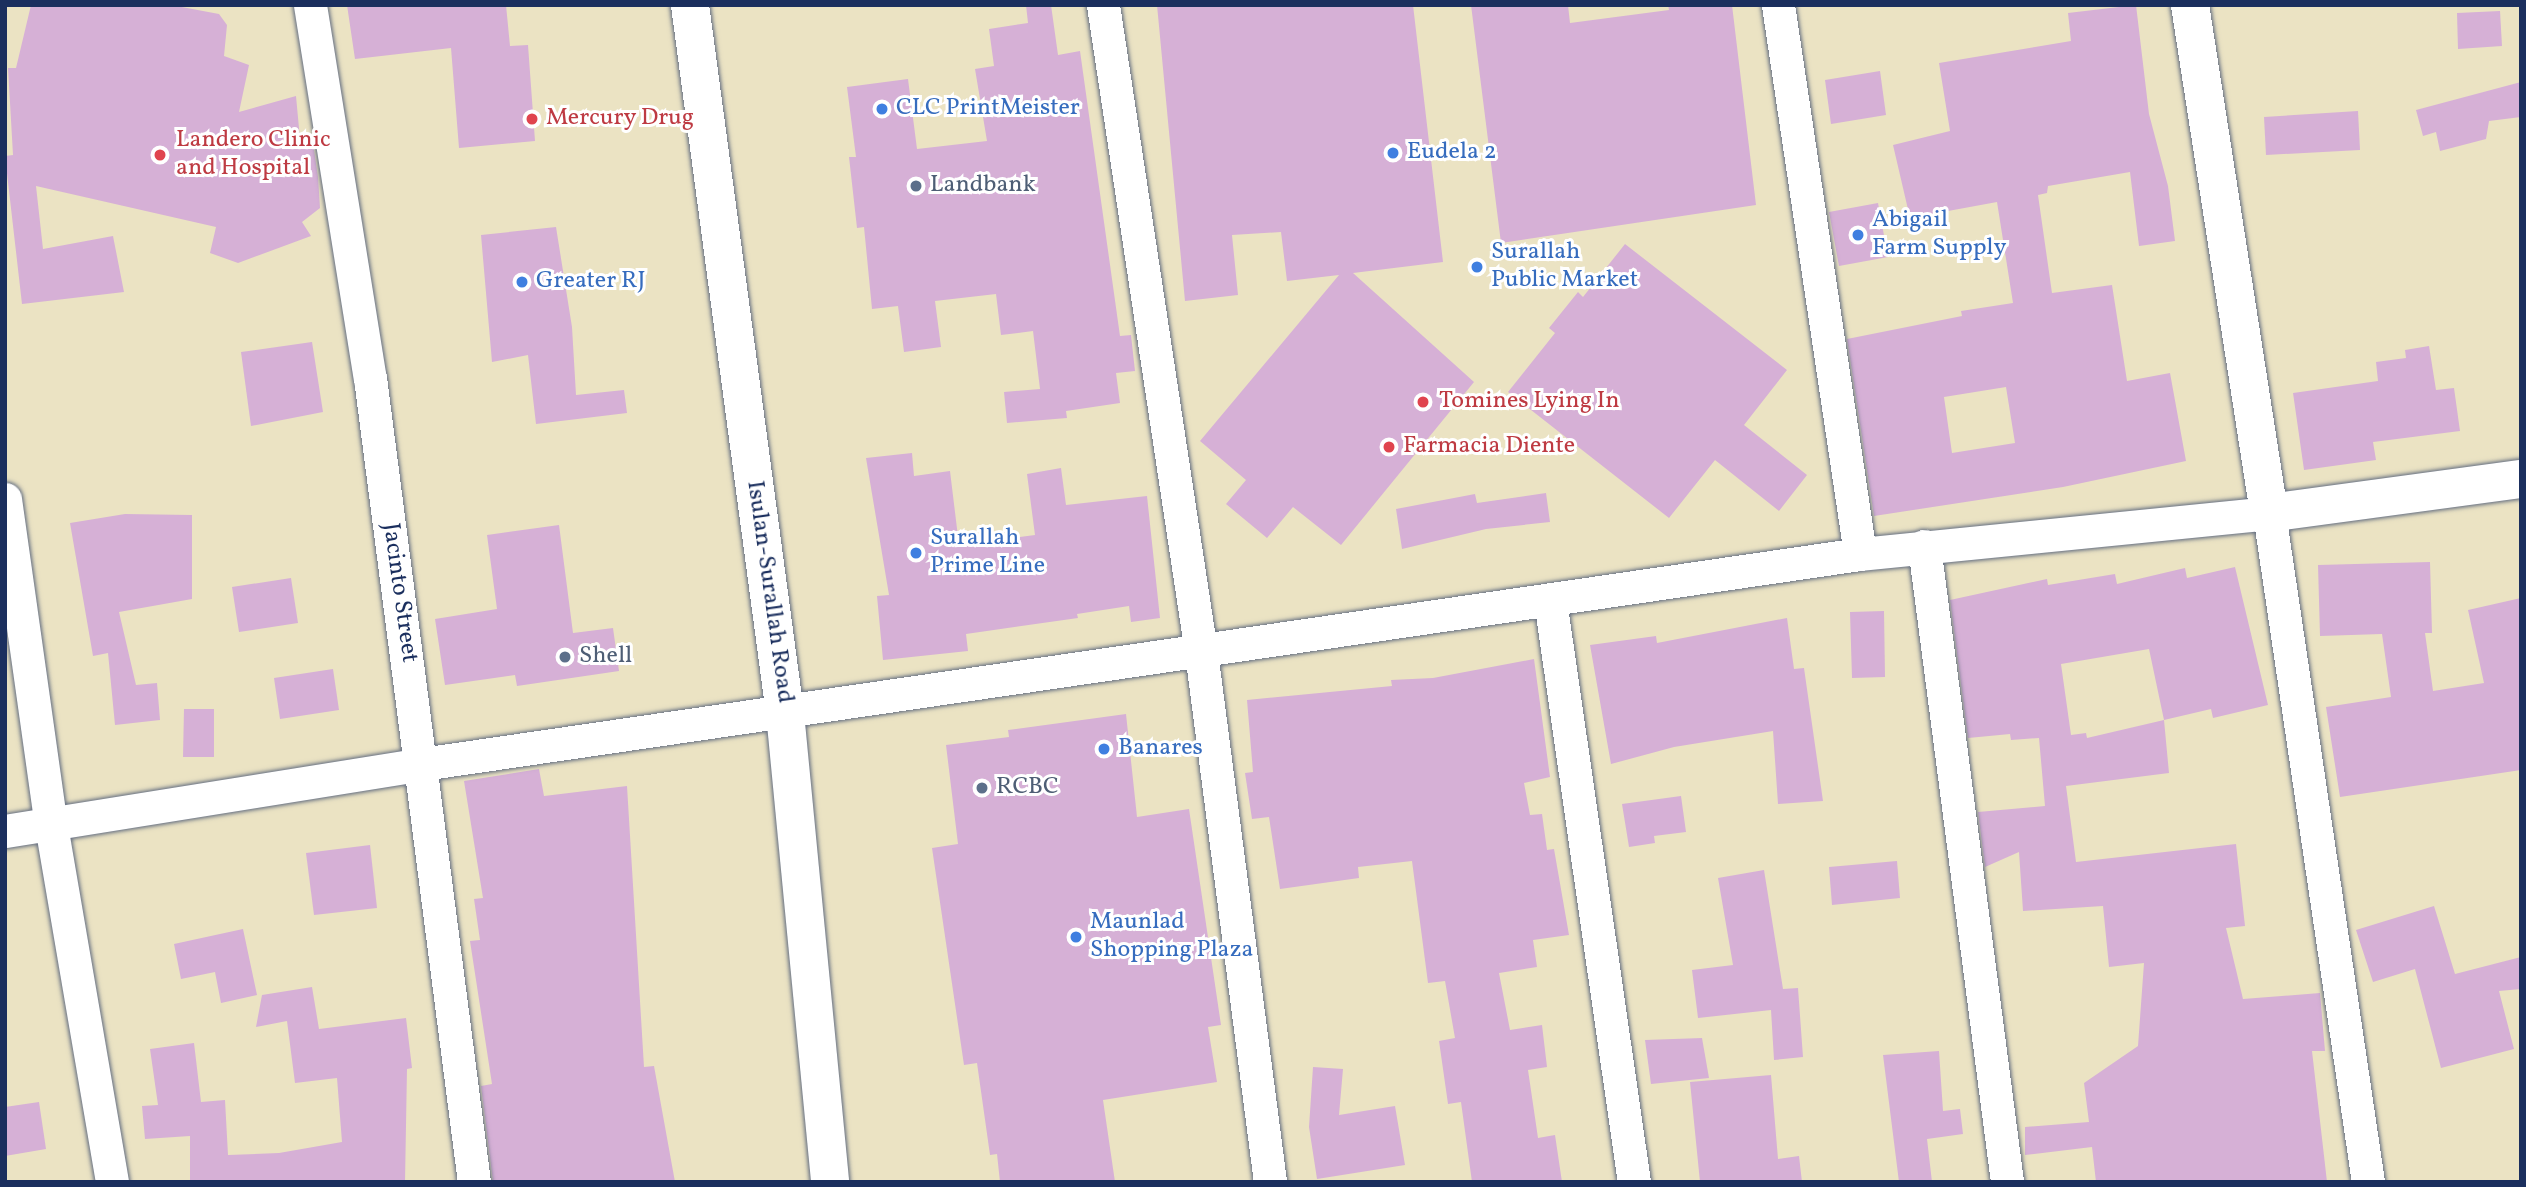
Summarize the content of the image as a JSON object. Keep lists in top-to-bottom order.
{
  "streets": {
    "main road": ["Isulan-Surallah Road"],
    "street": ["Jacinto Street"]
  },
  "places": [
    "CLC PrintMeister",
    "Mercury Drug",
    "Eudela 2",
    "Landero Clinic and Hospital",
    "Landbank",
    "Abigail Farm Supply",
    "Surallah Public Market",
    "Greater RJ",
    "Tomines Lying In",
    "Farmacia Diente",
    "Surallah Prime Line",
    "Shell",
    "Banares",
    "RCBC",
    "Maunlad Shopping Plaza"
  ]
}
